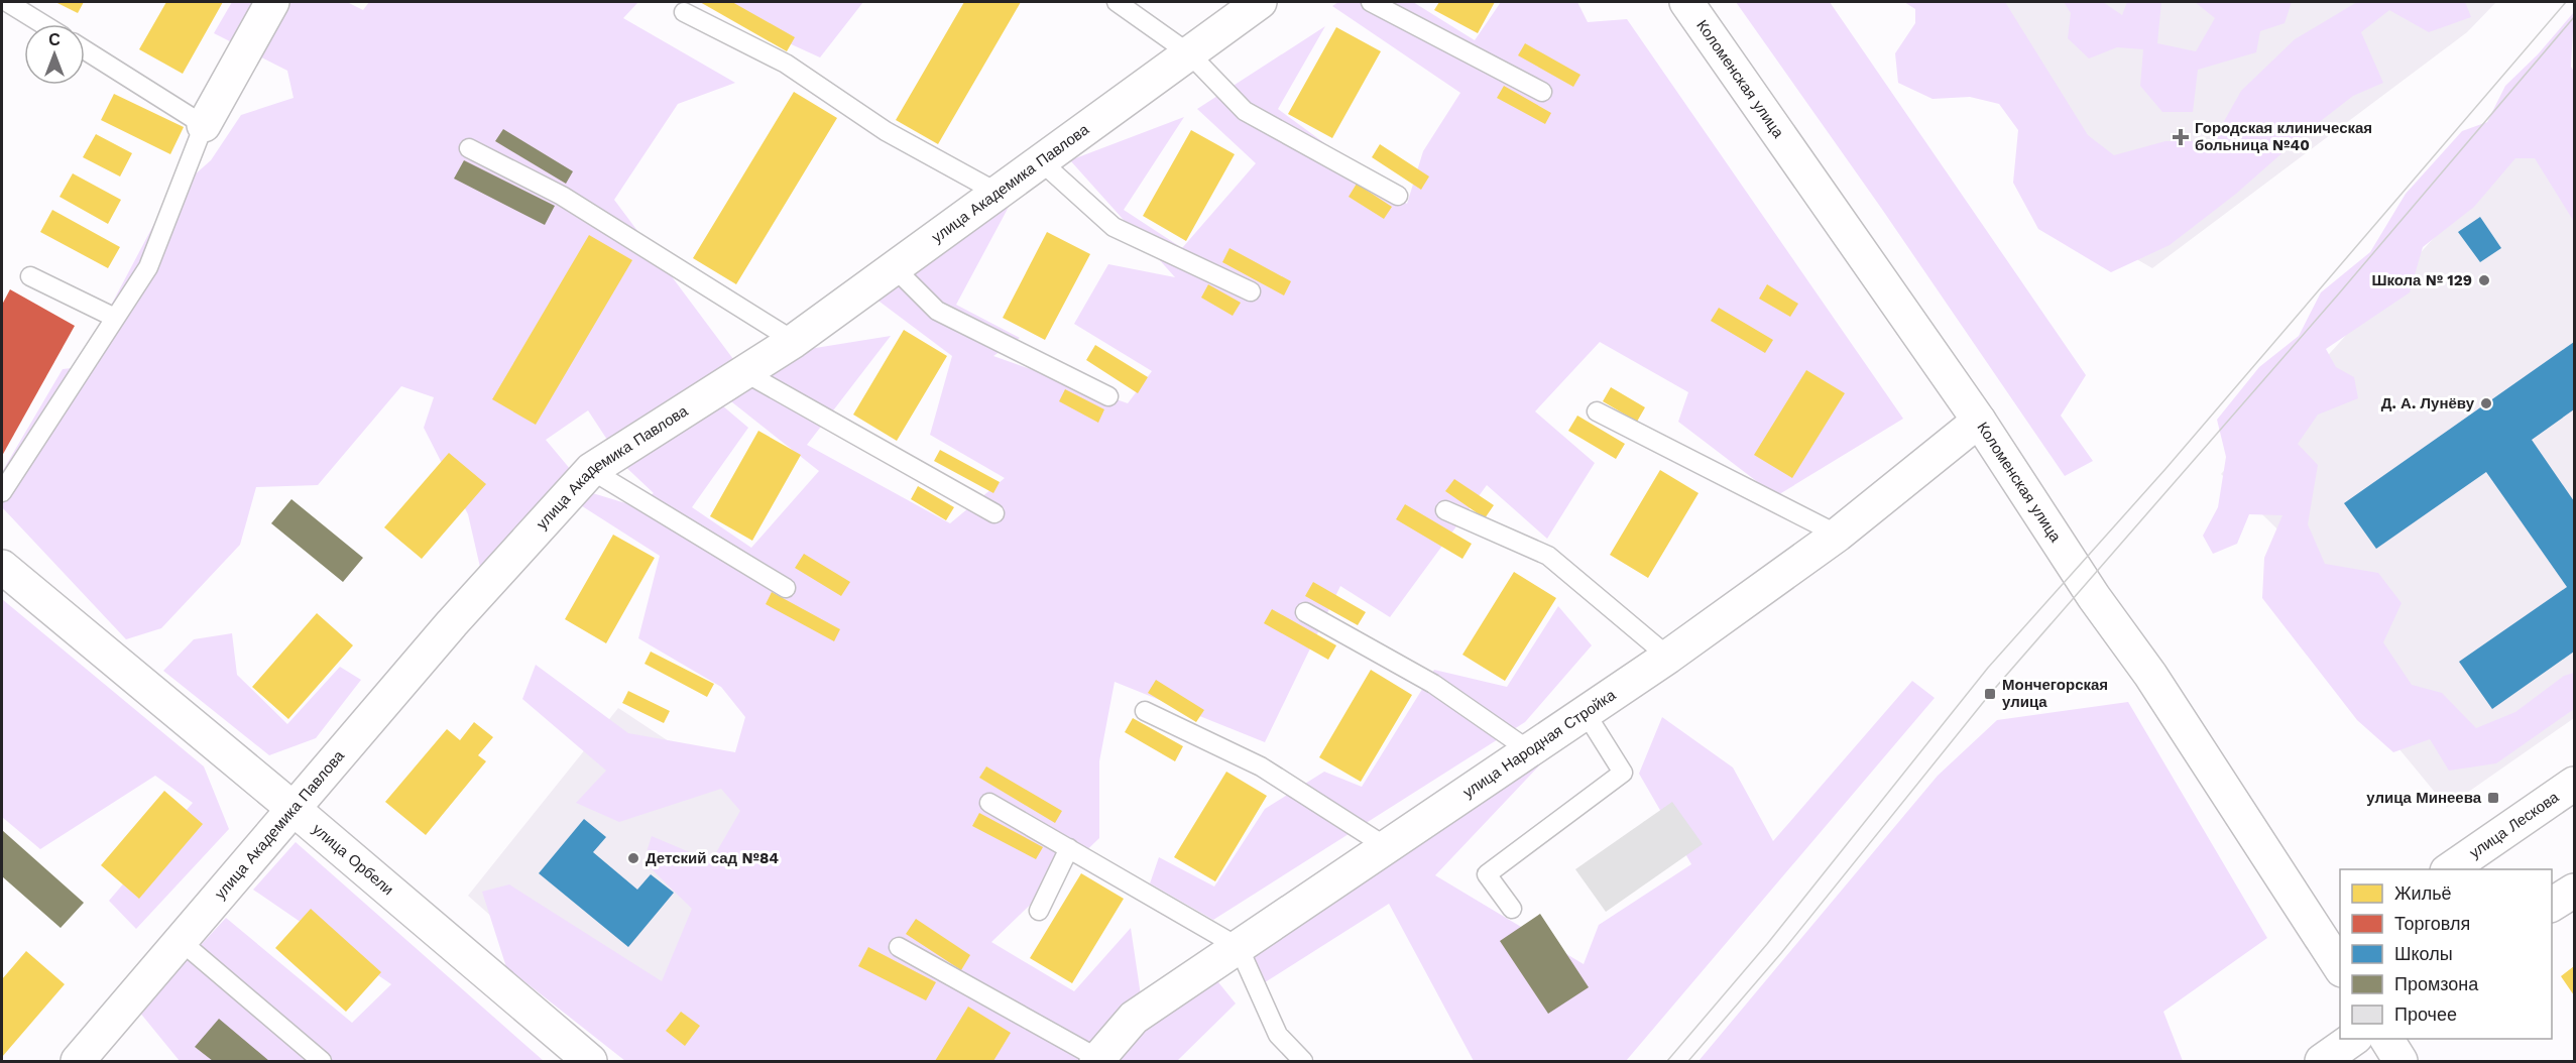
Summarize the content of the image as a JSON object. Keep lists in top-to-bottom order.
{
  "streets": {
    "street": [
      "Коломенская улица",
      "улица Академика Павлова",
      "улица Народная Стройка",
      "улица Лескова",
      "улица Орбели"
    ]
  },
  "crossings": [
    ["Коломенская улица", "улица Народная Стройка"],
    ["улица Академика Павлова", "улица Орбели"]
  ],
  "places": {
    "health": ["Городская клиническая больница №40"],
    "other": ["Школа № 129", "Д. А. Лунёву", "Детский сад №84"],
    "transit": ["Мончегорская улица", "улица Минеева"]
  },
  "legend": [
    "Жильё",
    "Торговля",
    "Школы",
    "Промзона",
    "Прочее"
  ],
  "north": "top"
}
